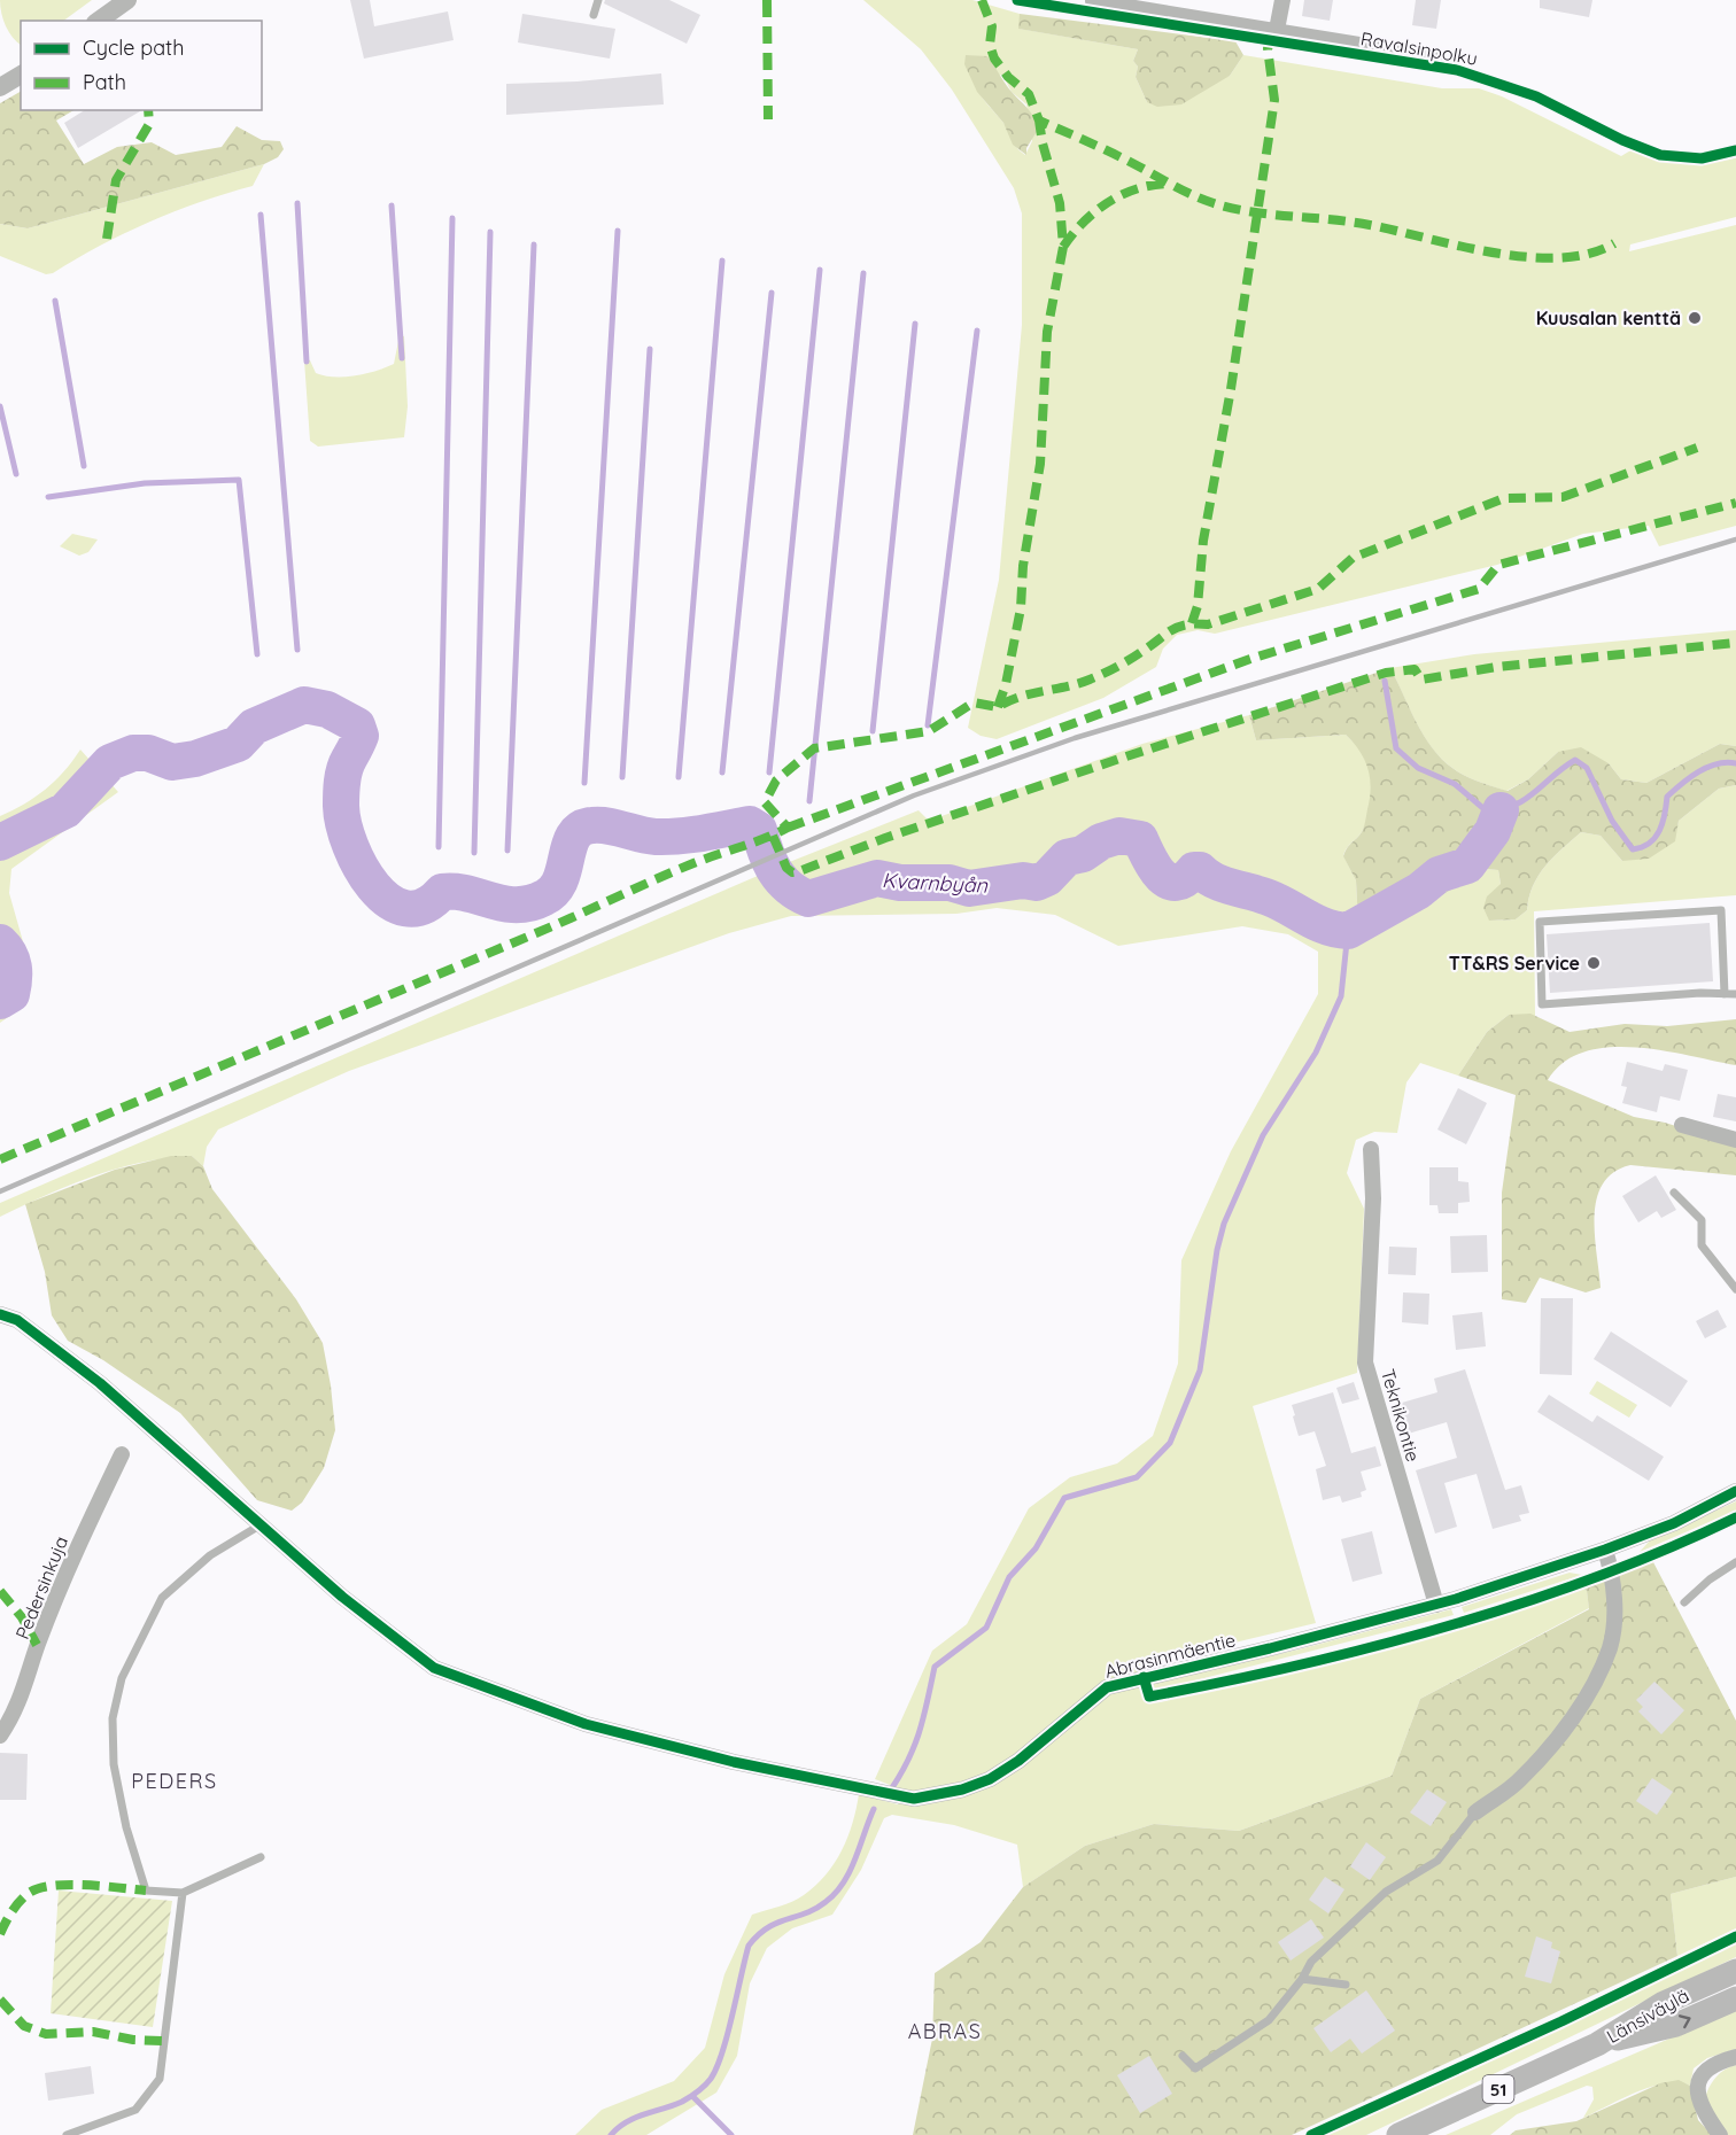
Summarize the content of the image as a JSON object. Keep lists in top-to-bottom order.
{
  "streets": {
    "main road": ["Länsiväylä", "51"],
    "street": [
      "Ravalsinpolku",
      "Teknikontie",
      "Pedersinkuja",
      "Abrasinmäentie"
    ]
  },
  "crossings": [
    ["Teknikontie", "Abrasinmäentie"]
  ],
  "districts": ["PEDERS", "ABRAS"],
  "water": ["Kvarnbyån"],
  "places": ["Kuusalan kenttä", "TT&RS Service"],
  "legend": ["Cycle path", "Path"]
}
